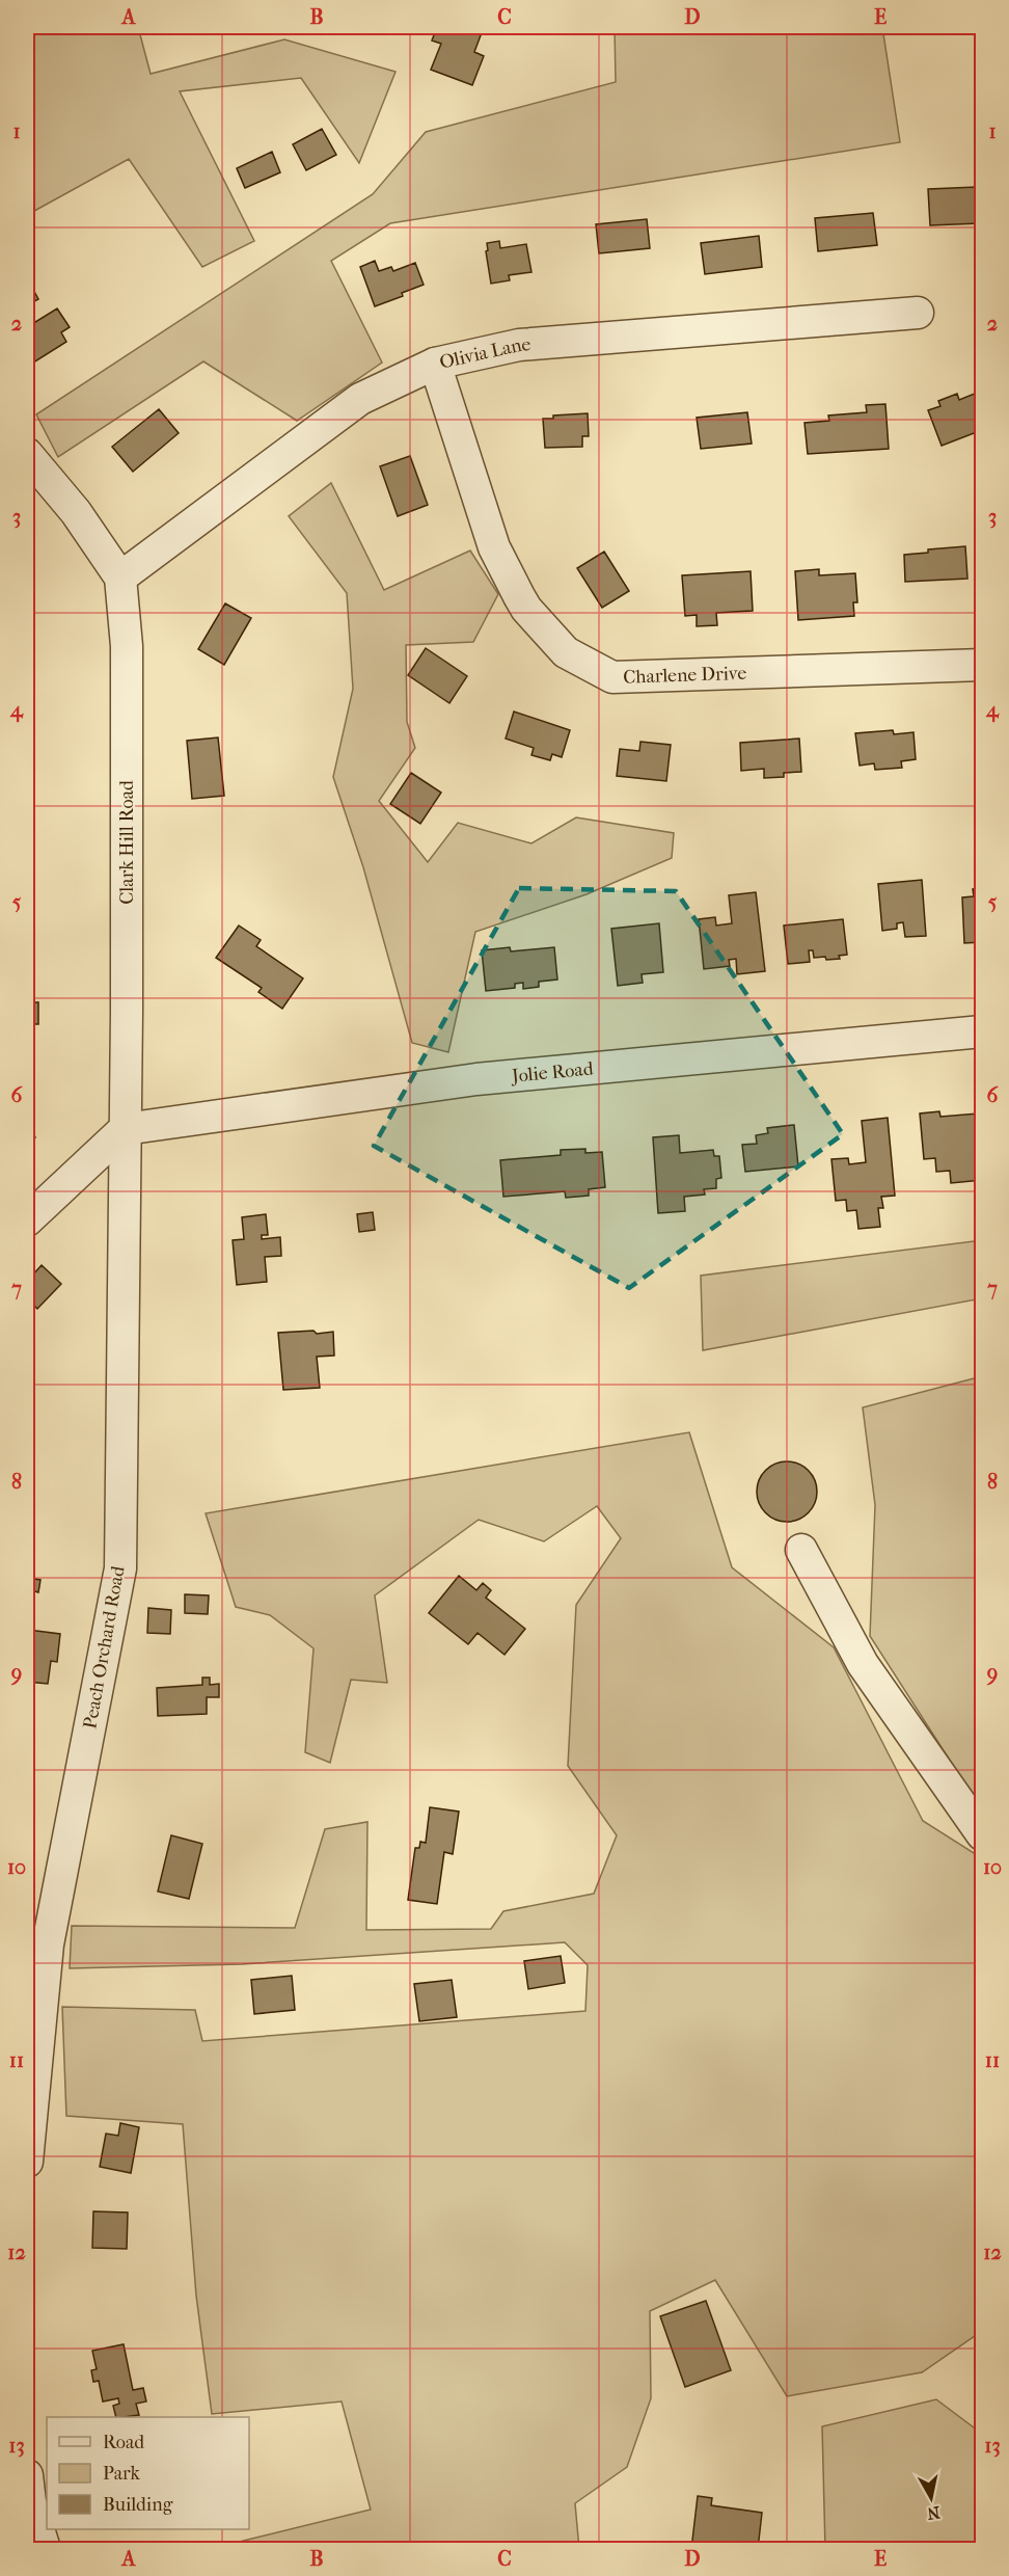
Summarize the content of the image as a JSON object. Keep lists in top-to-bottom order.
{
  "streets": {
    "street": [
      "Olivia Lane",
      "Charlene Drive",
      "Clark Hill Road",
      "Jolie Road",
      "Peach Orchard Road"
    ]
  },
  "crossings": [
    ["Olivia Lane", "Charlene Drive"],
    ["Olivia Lane", "Clark Hill Road"],
    ["Clark Hill Road", "Jolie Road"],
    ["Clark Hill Road", "Peach Orchard Road"],
    ["Jolie Road", "Peach Orchard Road"]
  ],
  "legend": ["Road", "Park", "Building"],
  "north": "bottom",
  "grid": {
    "columns": [
      "A",
      "B",
      "C",
      "D",
      "E"
    ],
    "rows": [
      "1",
      "2",
      "3",
      "4",
      "5",
      "6",
      "7",
      "8",
      "9",
      "10",
      "11",
      "12",
      "13"
    ]
  }
}
